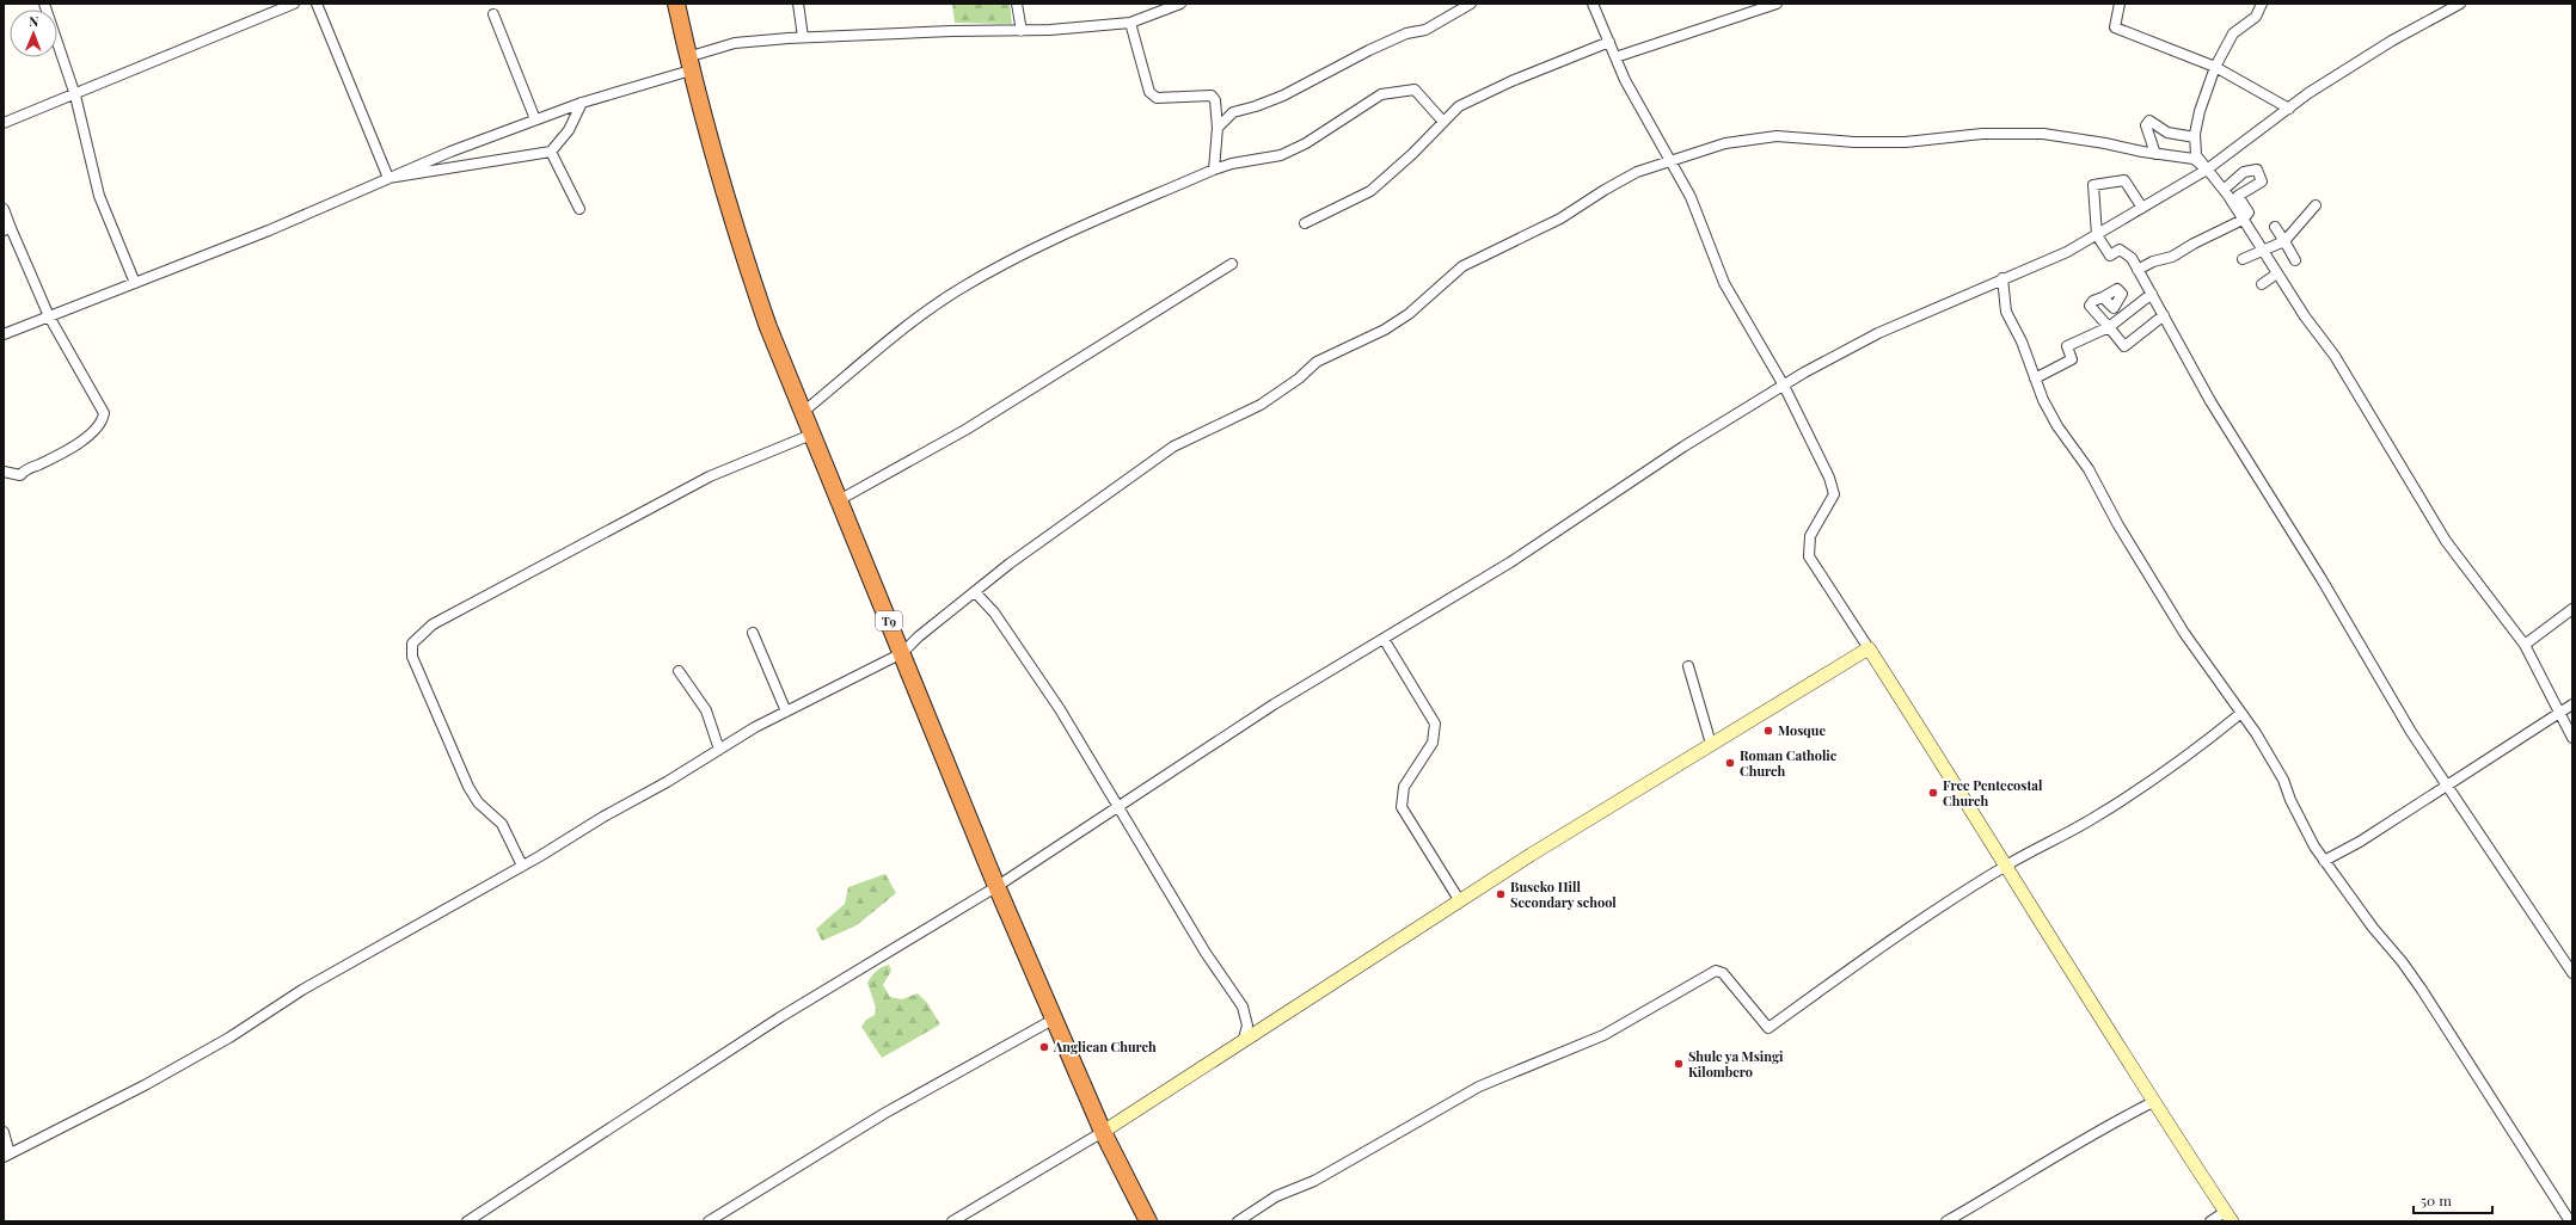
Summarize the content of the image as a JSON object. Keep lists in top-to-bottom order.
{
  "streets": {
    "highway": ["T9"]
  },
  "places": [
    "Mosque",
    "Roman Catholic Church",
    "Free Pentecostal Church",
    "Buseko Hill Secondary school",
    "Anglican Church",
    "Shule ya Msingi Kilombero"
  ],
  "scale_bar": "50 m",
  "north": "top"
}
